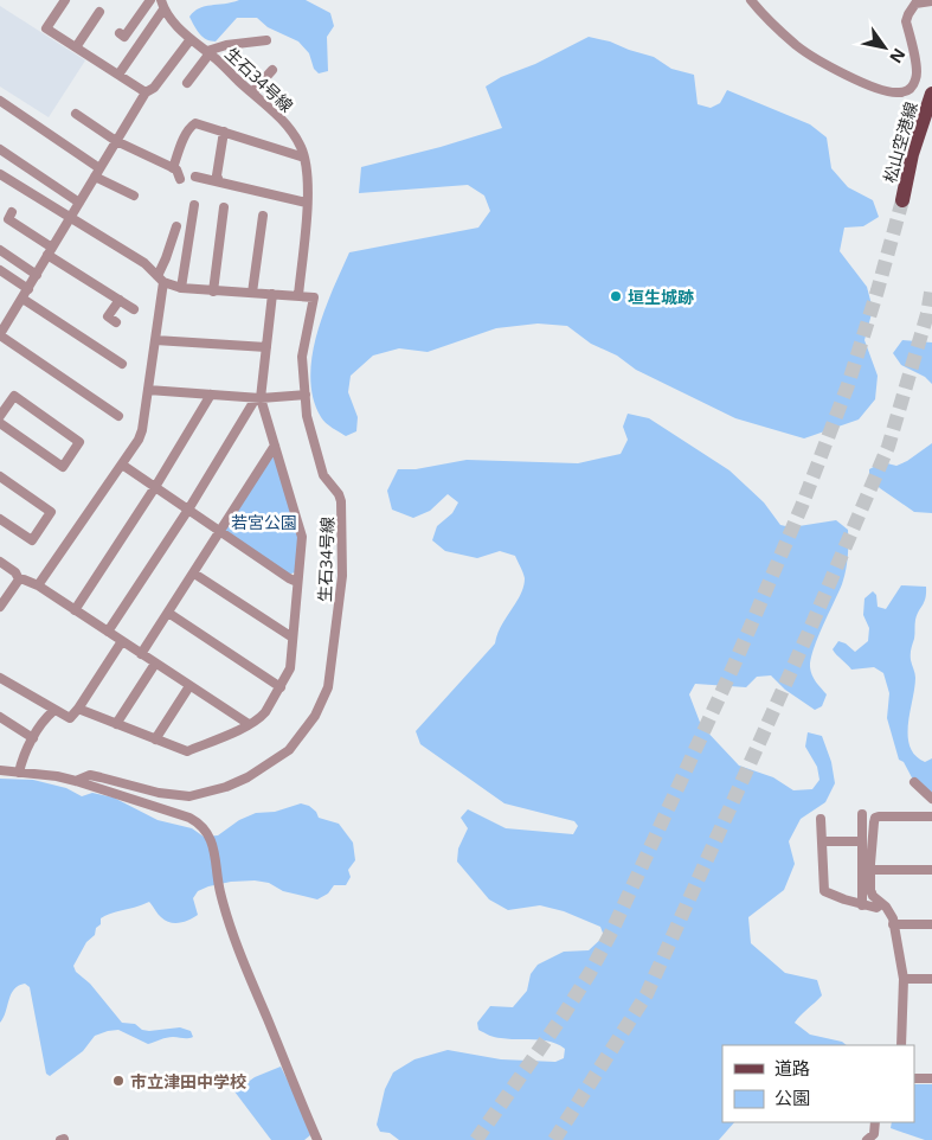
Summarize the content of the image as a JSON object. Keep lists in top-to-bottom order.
{
  "streets": {
    "main road": ["松山空港線"],
    "street": ["生石34号線"]
  },
  "parks": ["若宮公園"],
  "places": ["垣生城跡", "市立津田中学校"],
  "legend": ["道路", "公園"],
  "north": "bottom right"
}
